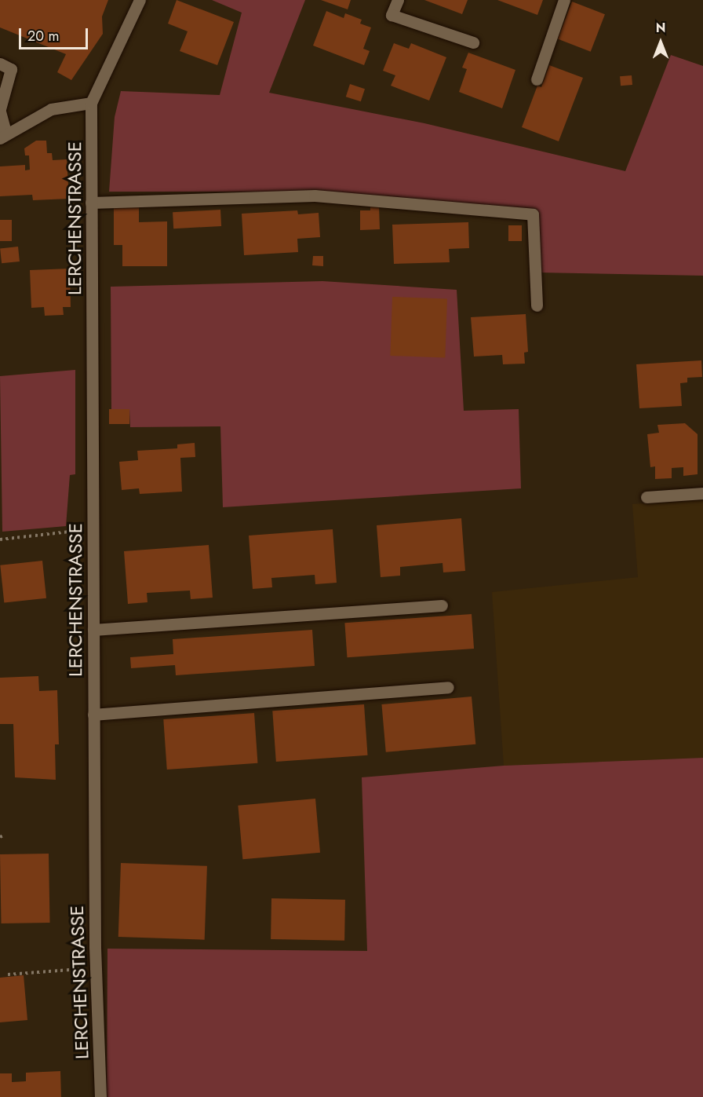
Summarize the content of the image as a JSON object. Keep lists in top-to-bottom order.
{
  "streets": {
    "street": ["LERCHENSTRASSE"]
  },
  "scale_bar": "20 m",
  "north": "top"
}
